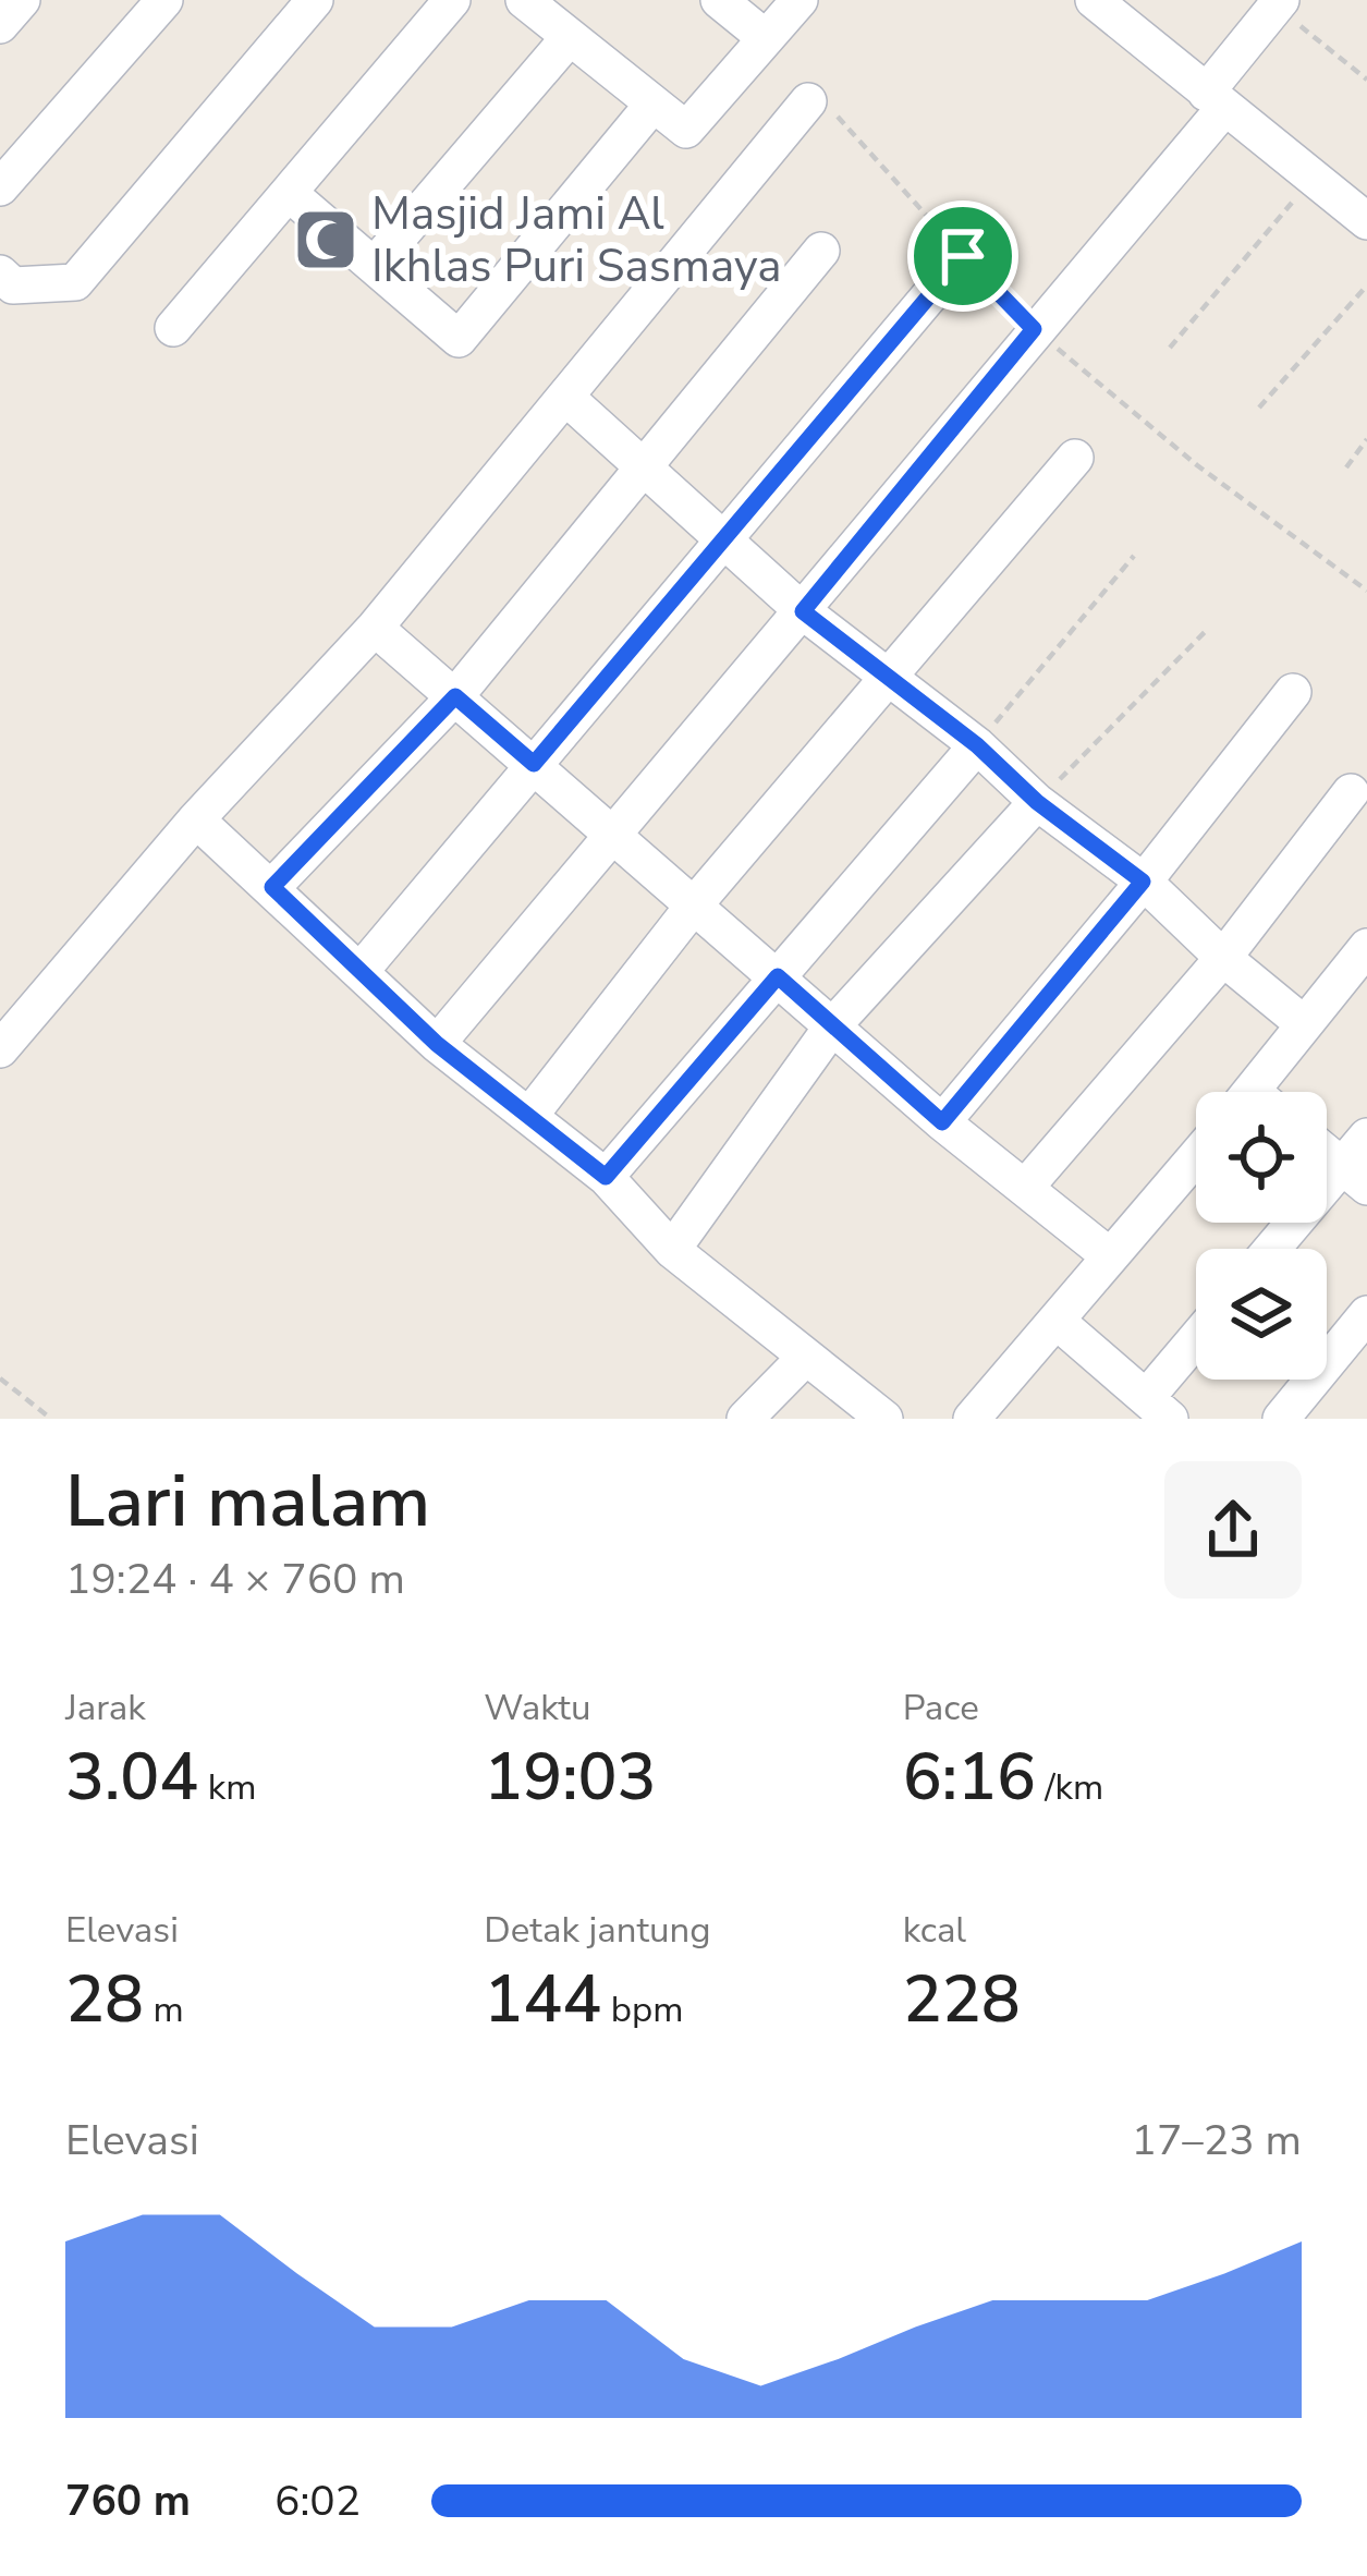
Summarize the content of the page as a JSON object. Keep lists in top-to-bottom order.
{
  "places": {
    "mosque": ["Masjid Jami Al Ikhlas Puri Sasmaya"]
  },
  "page": {
    "heading": ["Lari malam", "19:24 · 4 × 760 m"],
    "stats": [
      ["Jarak", "3.04 km"],
      ["Waktu", "19:03"],
      ["Pace", "6:16 /km"],
      ["Elevasi", "28 m"],
      ["Detak jantung", "144 bpm"],
      ["kcal", "228"]
    ],
    "chart": ["Elevasi", "17–23 m"],
    "list": [
      {
        "name": "760 m",
        "note": "6:02"
      }
    ]
  }
}
